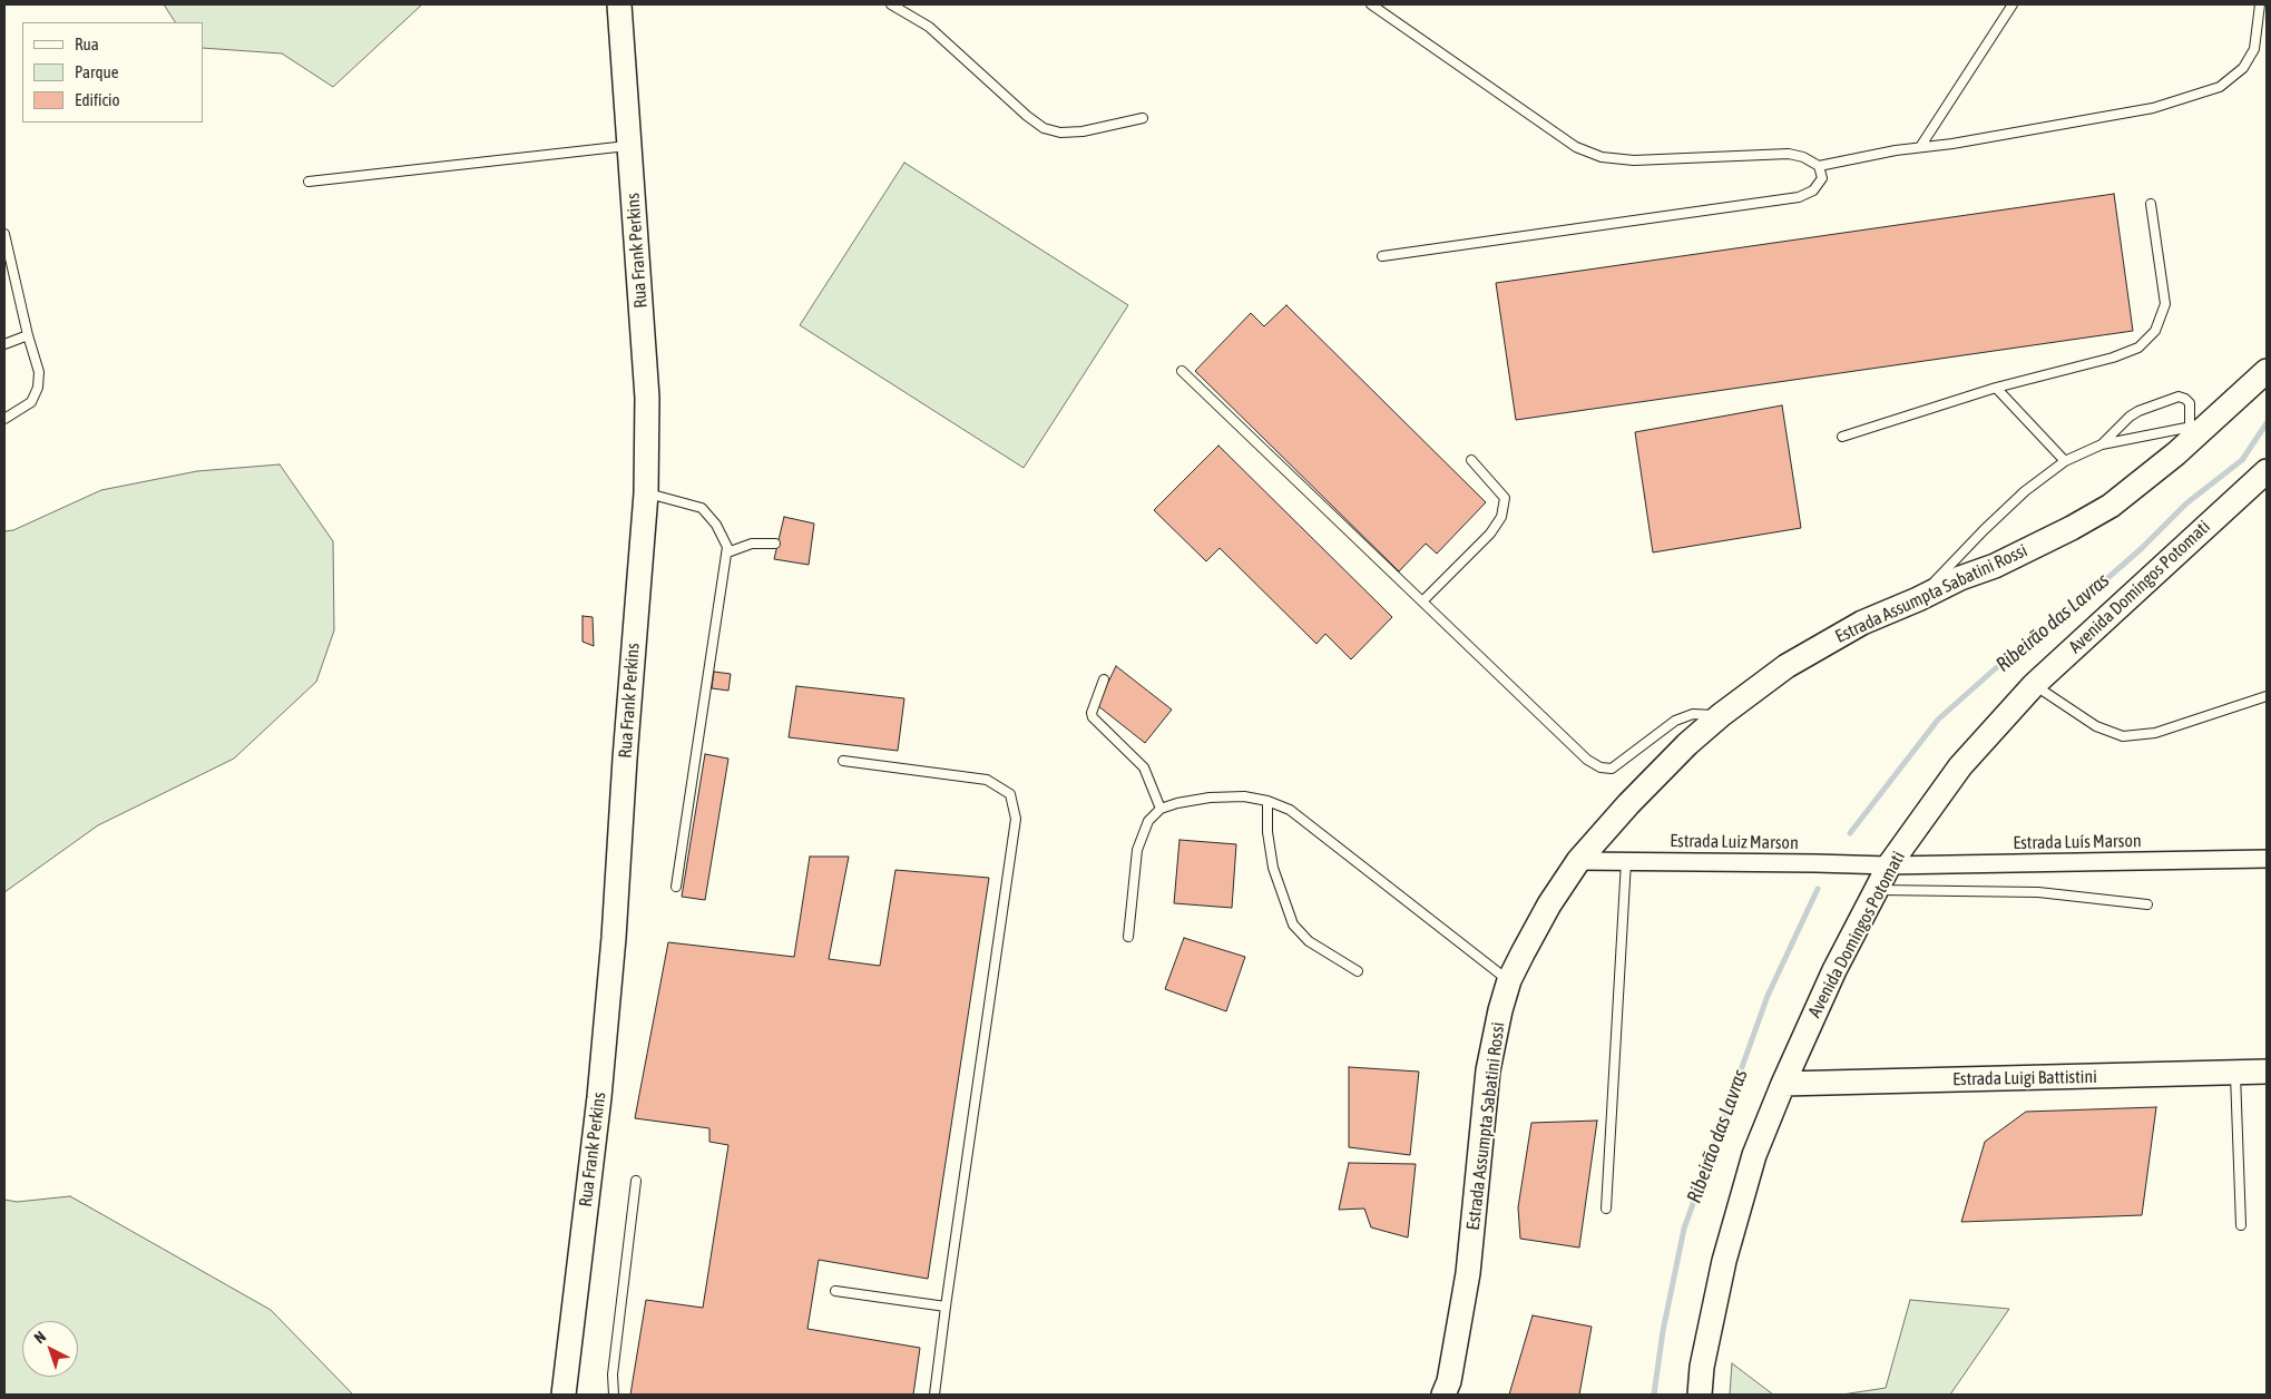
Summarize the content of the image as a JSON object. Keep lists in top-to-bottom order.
{
  "streets": {
    "street": [
      "Rua Frank Perkins",
      "Avenida Domingos Potomati",
      "Estrada Assumpta Sabatini Rossi",
      "Estrada Luiz Marson",
      "Estrada Luís Marson",
      "Estrada Luigi Battistini"
    ]
  },
  "crossings": [
    ["Avenida Domingos Potomati", "Estrada Luiz Marson"],
    ["Avenida Domingos Potomati", "Estrada Luís Marson"],
    ["Avenida Domingos Potomati", "Estrada Luigi Battistini"],
    ["Estrada Assumpta Sabatini Rossi", "Estrada Luiz Marson"],
    ["Estrada Luiz Marson", "Estrada Luís Marson"]
  ],
  "water": ["Ribeirão das Lavras"],
  "legend": ["Rua", "Parque", "Edifício"],
  "north": "top left"
}
